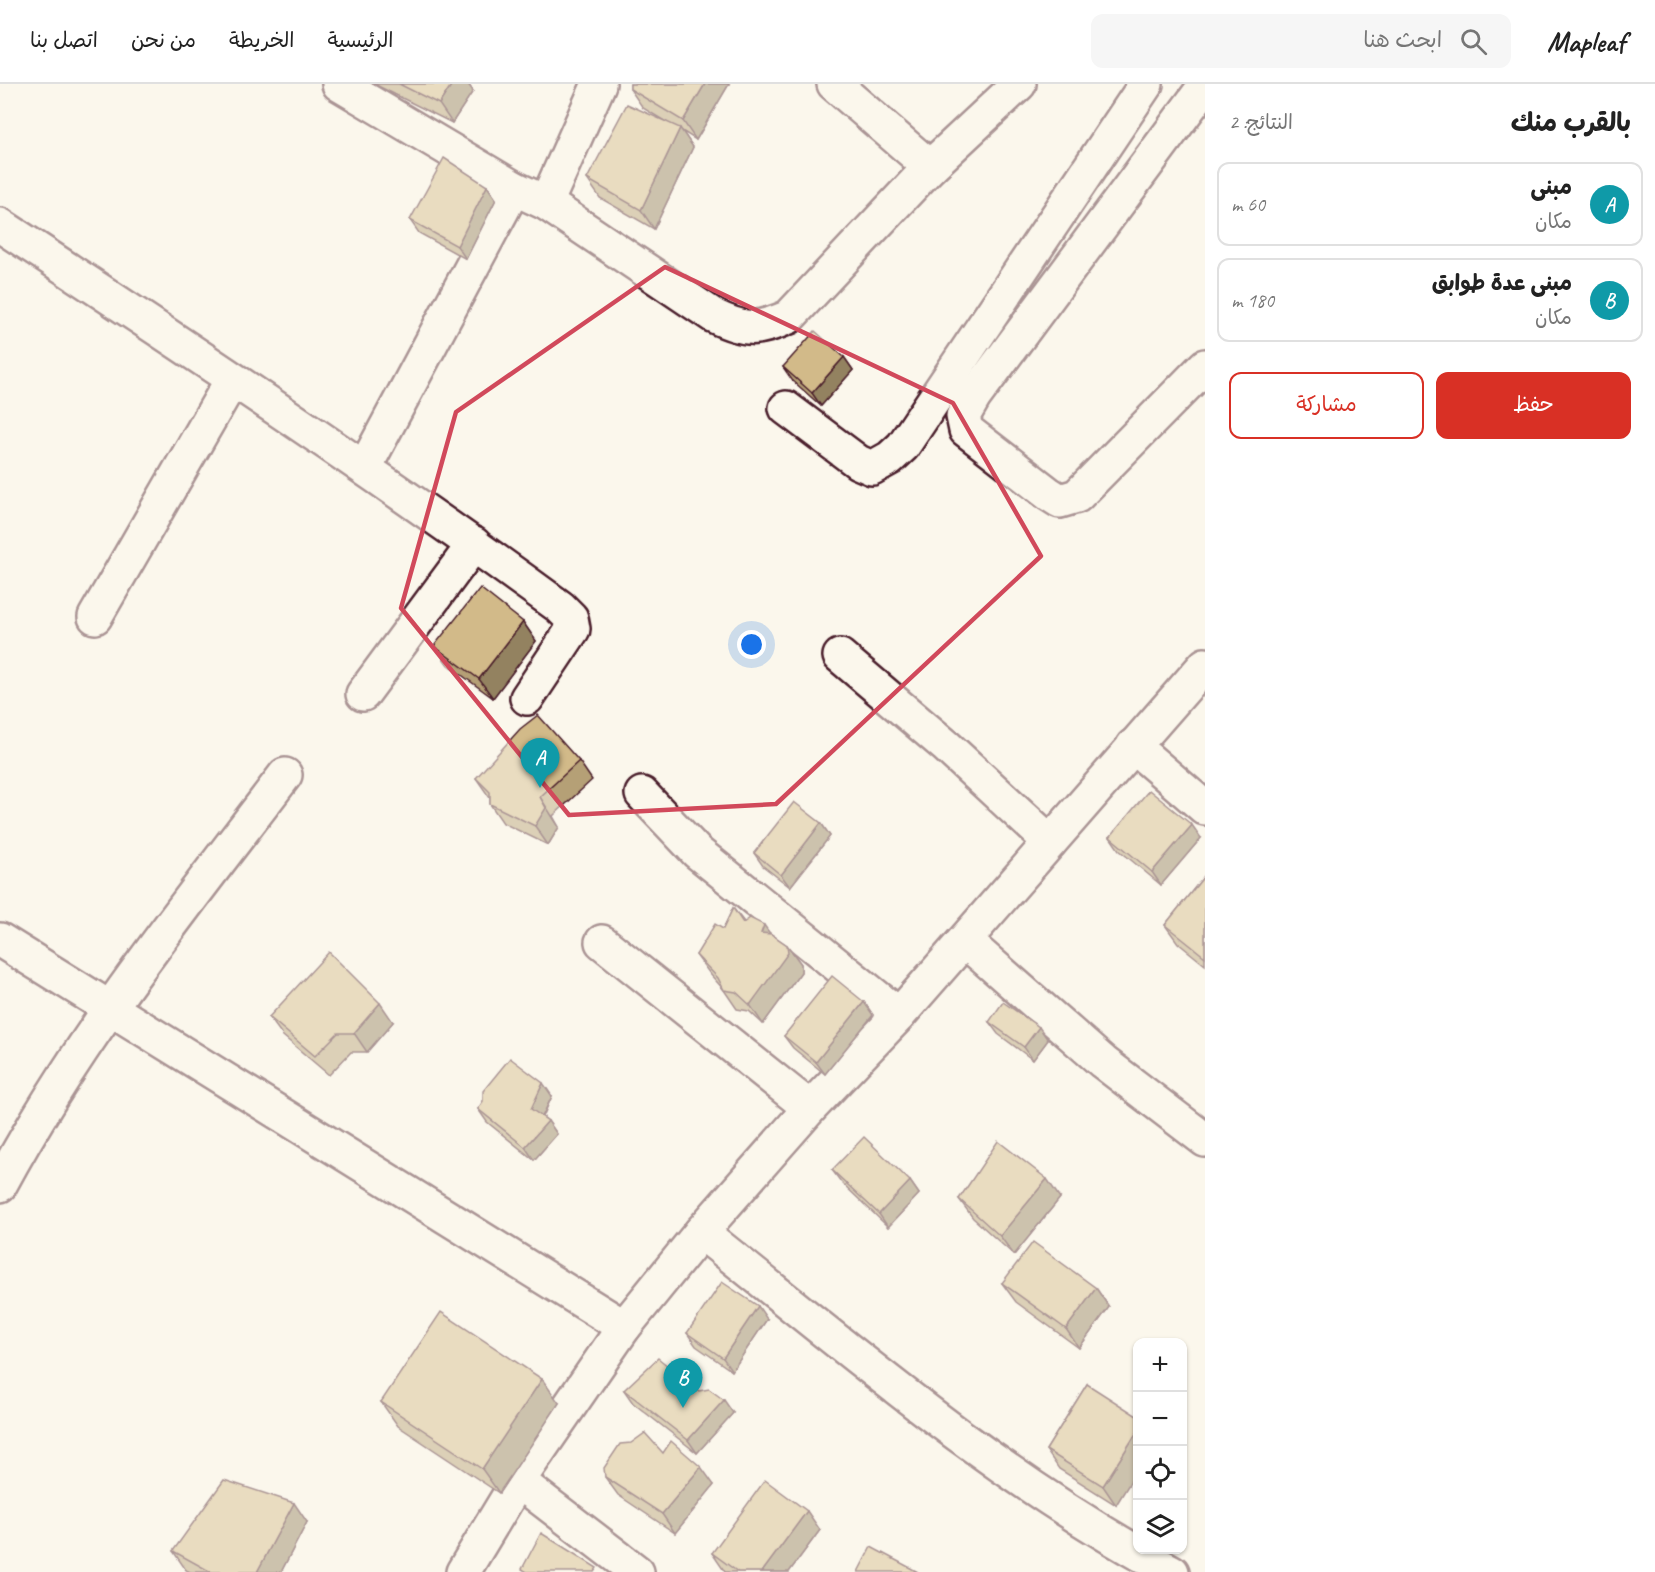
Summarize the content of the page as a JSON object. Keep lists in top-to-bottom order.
{
  "page": {
    "header": "Mapleaf",
    "search": "ابحث هنا",
    "nav": [
      "الرئيسية",
      "الخريطة",
      "من نحن",
      "اتصل بنا"
    ],
    "heading": ["بالقرب منك", "النتائج: 2"],
    "list": [
      {
        "mark": "A",
        "name": "مبنى",
        "note": "مكان",
        "value": "60 m"
      },
      {
        "mark": "B",
        "name": "مبنى عدة طوابق",
        "note": "مكان",
        "value": "180 m"
      }
    ],
    "buttons": ["حفظ", "مشاركة"],
    "pins": ["A", "B"],
    "map_buttons": ["+", "−"]
  }
}
